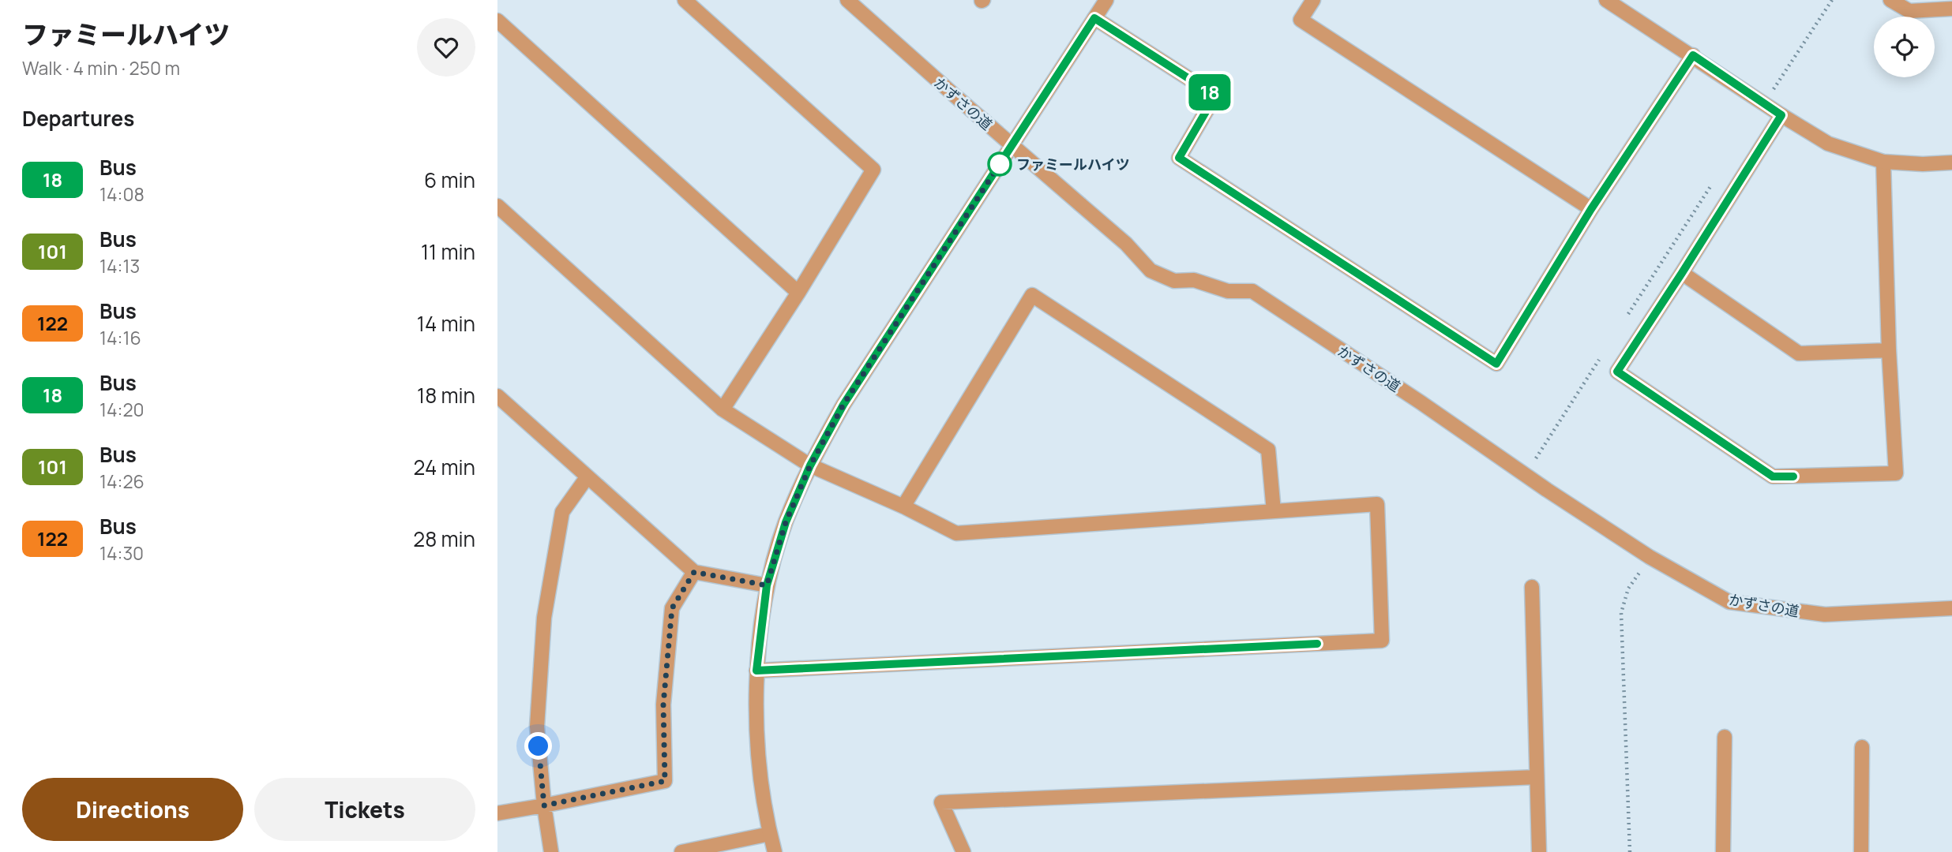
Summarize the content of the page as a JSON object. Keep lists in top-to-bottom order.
{
  "streets": {
    "street": ["かずさの道"]
  },
  "places": ["ファミールハイツ"],
  "lines": ["bus line 18"],
  "page": {
    "heading": [
      ["ファミールハイツ", "Walk · 4 min · 250 m"],
      "Departures"
    ],
    "on_map": "18",
    "list": [
      {
        "mark": "18",
        "name": "Bus",
        "note": "14:08",
        "value": "6 min"
      },
      {
        "mark": "101",
        "name": "Bus",
        "note": "14:13",
        "value": "11 min"
      },
      {
        "mark": "122",
        "name": "Bus",
        "note": "14:16",
        "value": "14 min"
      },
      {
        "mark": "18",
        "name": "Bus",
        "note": "14:20",
        "value": "18 min"
      },
      {
        "mark": "101",
        "name": "Bus",
        "note": "14:26",
        "value": "24 min"
      },
      {
        "mark": "122",
        "name": "Bus",
        "note": "14:30",
        "value": "28 min"
      }
    ],
    "buttons": ["Directions", "Tickets"]
  }
}
